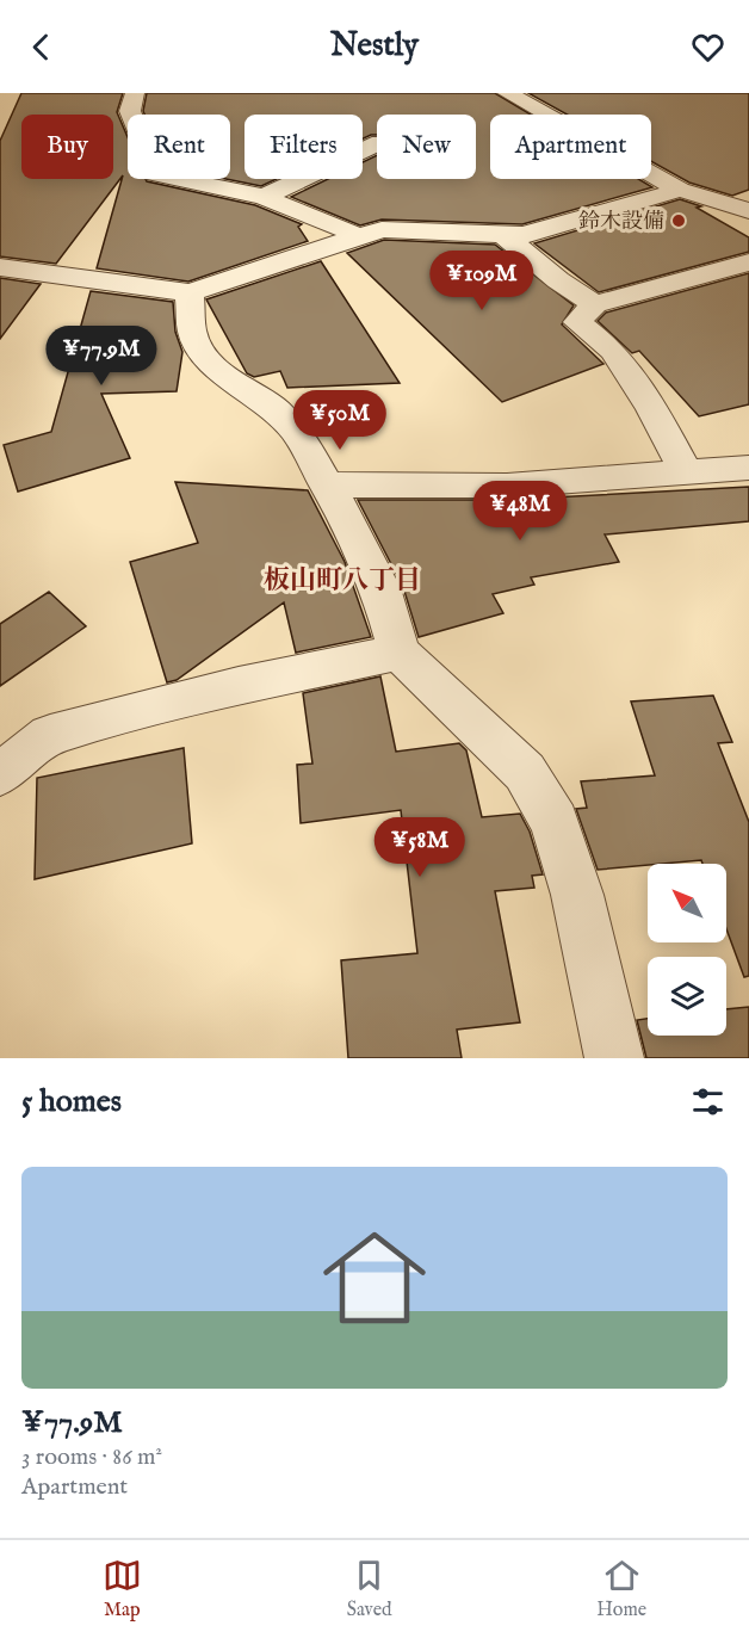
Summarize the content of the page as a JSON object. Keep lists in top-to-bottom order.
{
  "districts": ["板山町八丁目"],
  "places": ["鈴木設備"],
  "north": "top left",
  "page": {
    "header": "Nestly",
    "chip": [
      "Buy",
      "Rent",
      "Filters",
      "New",
      "Apartment"
    ],
    "price": [
      "¥109M",
      "¥77.9M",
      "¥50M",
      "¥48M",
      "¥58M"
    ],
    "heading": "5 homes",
    "list": [
      {
        "name": "¥77.9M",
        "note": "3 rooms · 86 m² · Apartment"
      }
    ],
    "tabs": ["Map", "Saved", "Home"]
  }
}
